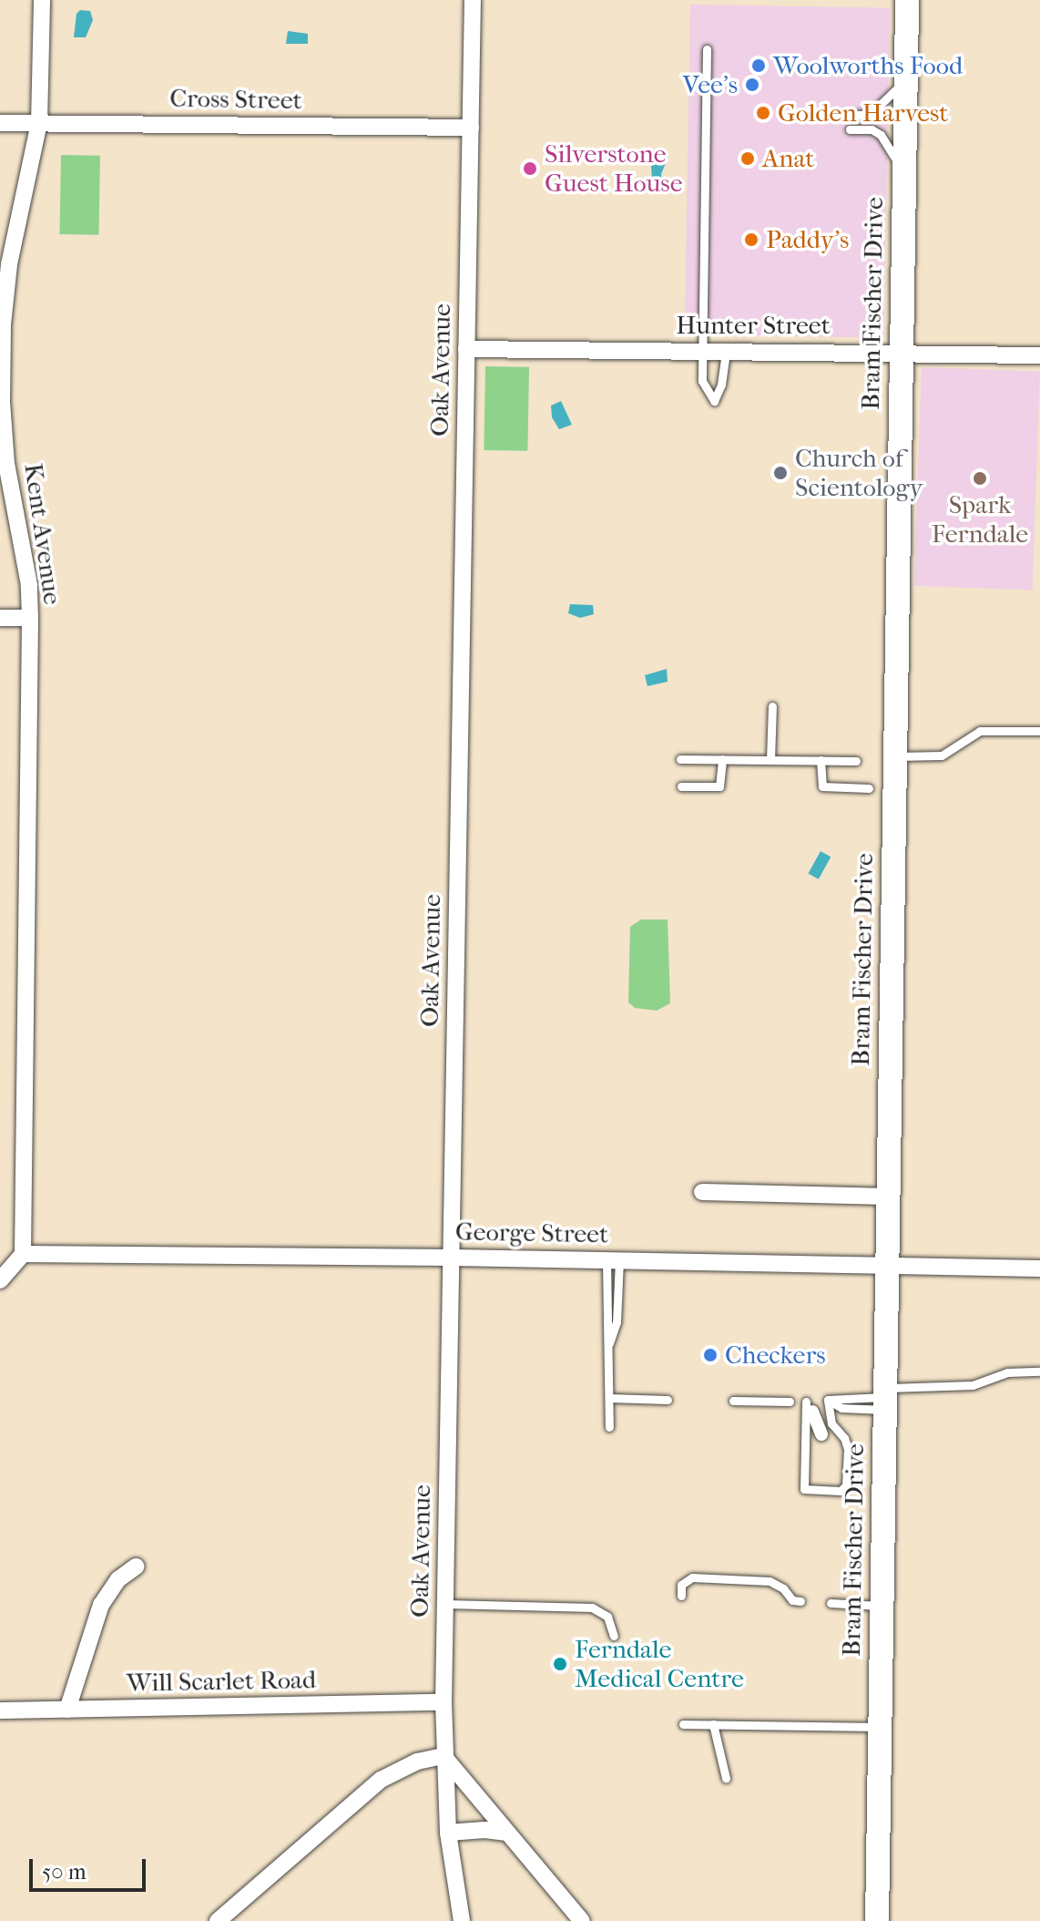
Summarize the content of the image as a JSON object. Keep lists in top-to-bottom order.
{
  "streets": {
    "main road": ["Bram Fischer Drive"],
    "street": [
      "Cross Street",
      "Hunter Street",
      "Oak Avenue",
      "Kent Avenue",
      "George Street",
      "Will Scarlet Road"
    ]
  },
  "crossings": [
    ["Cross Street", "Oak Avenue"],
    ["Cross Street", "Kent Avenue"],
    ["Bram Fischer Drive", "Hunter Street"],
    ["Bram Fischer Drive", "George Street"],
    ["Hunter Street", "Oak Avenue"],
    ["Oak Avenue", "George Street"],
    ["Oak Avenue", "Will Scarlet Road"],
    ["Kent Avenue", "George Street"]
  ],
  "places": [
    "Woolworths Food",
    "Vee's",
    "Golden Harvest",
    "Anat",
    "Silverstone Guest House",
    "Paddy's",
    "Church of Scientology",
    "Spark Ferndale",
    "Checkers",
    "Ferndale Medical Centre"
  ],
  "scale_bar": "50 m"
}
